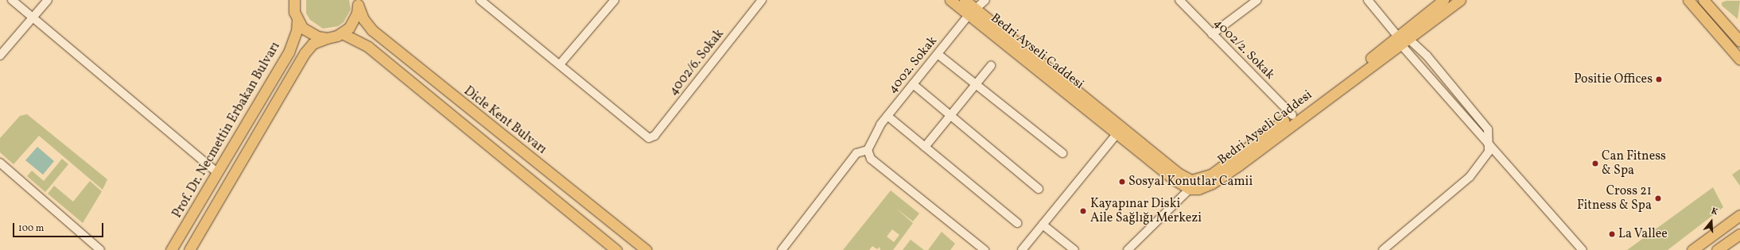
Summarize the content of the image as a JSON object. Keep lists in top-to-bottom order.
{
  "streets": {
    "main road": ["Bedri Ayseli Caddesi", "Dicle Kent Bulvarı", "Prof. Dr. Necmettin Erbakan Bulvarı"],
    "street": ["4002/2. Sokak", "4002/6. Sokak", "4002. Sokak"]
  },
  "crossings": [
    ["4002/2. Sokak", "Bedri Ayseli Caddesi"],
    ["Bedri Ayseli Caddesi", "4002. Sokak"]
  ],
  "places": [
    "Positie Offices",
    "Can Fitness & Spa",
    "Sosyal Konutlar Camii",
    "Cross 21 Fitness & Spa",
    "Kayapınar Diski Aile Sağlığı Merkezi",
    "La Vallee"
  ],
  "scale_bar": "100 m",
  "north": "top"
}
